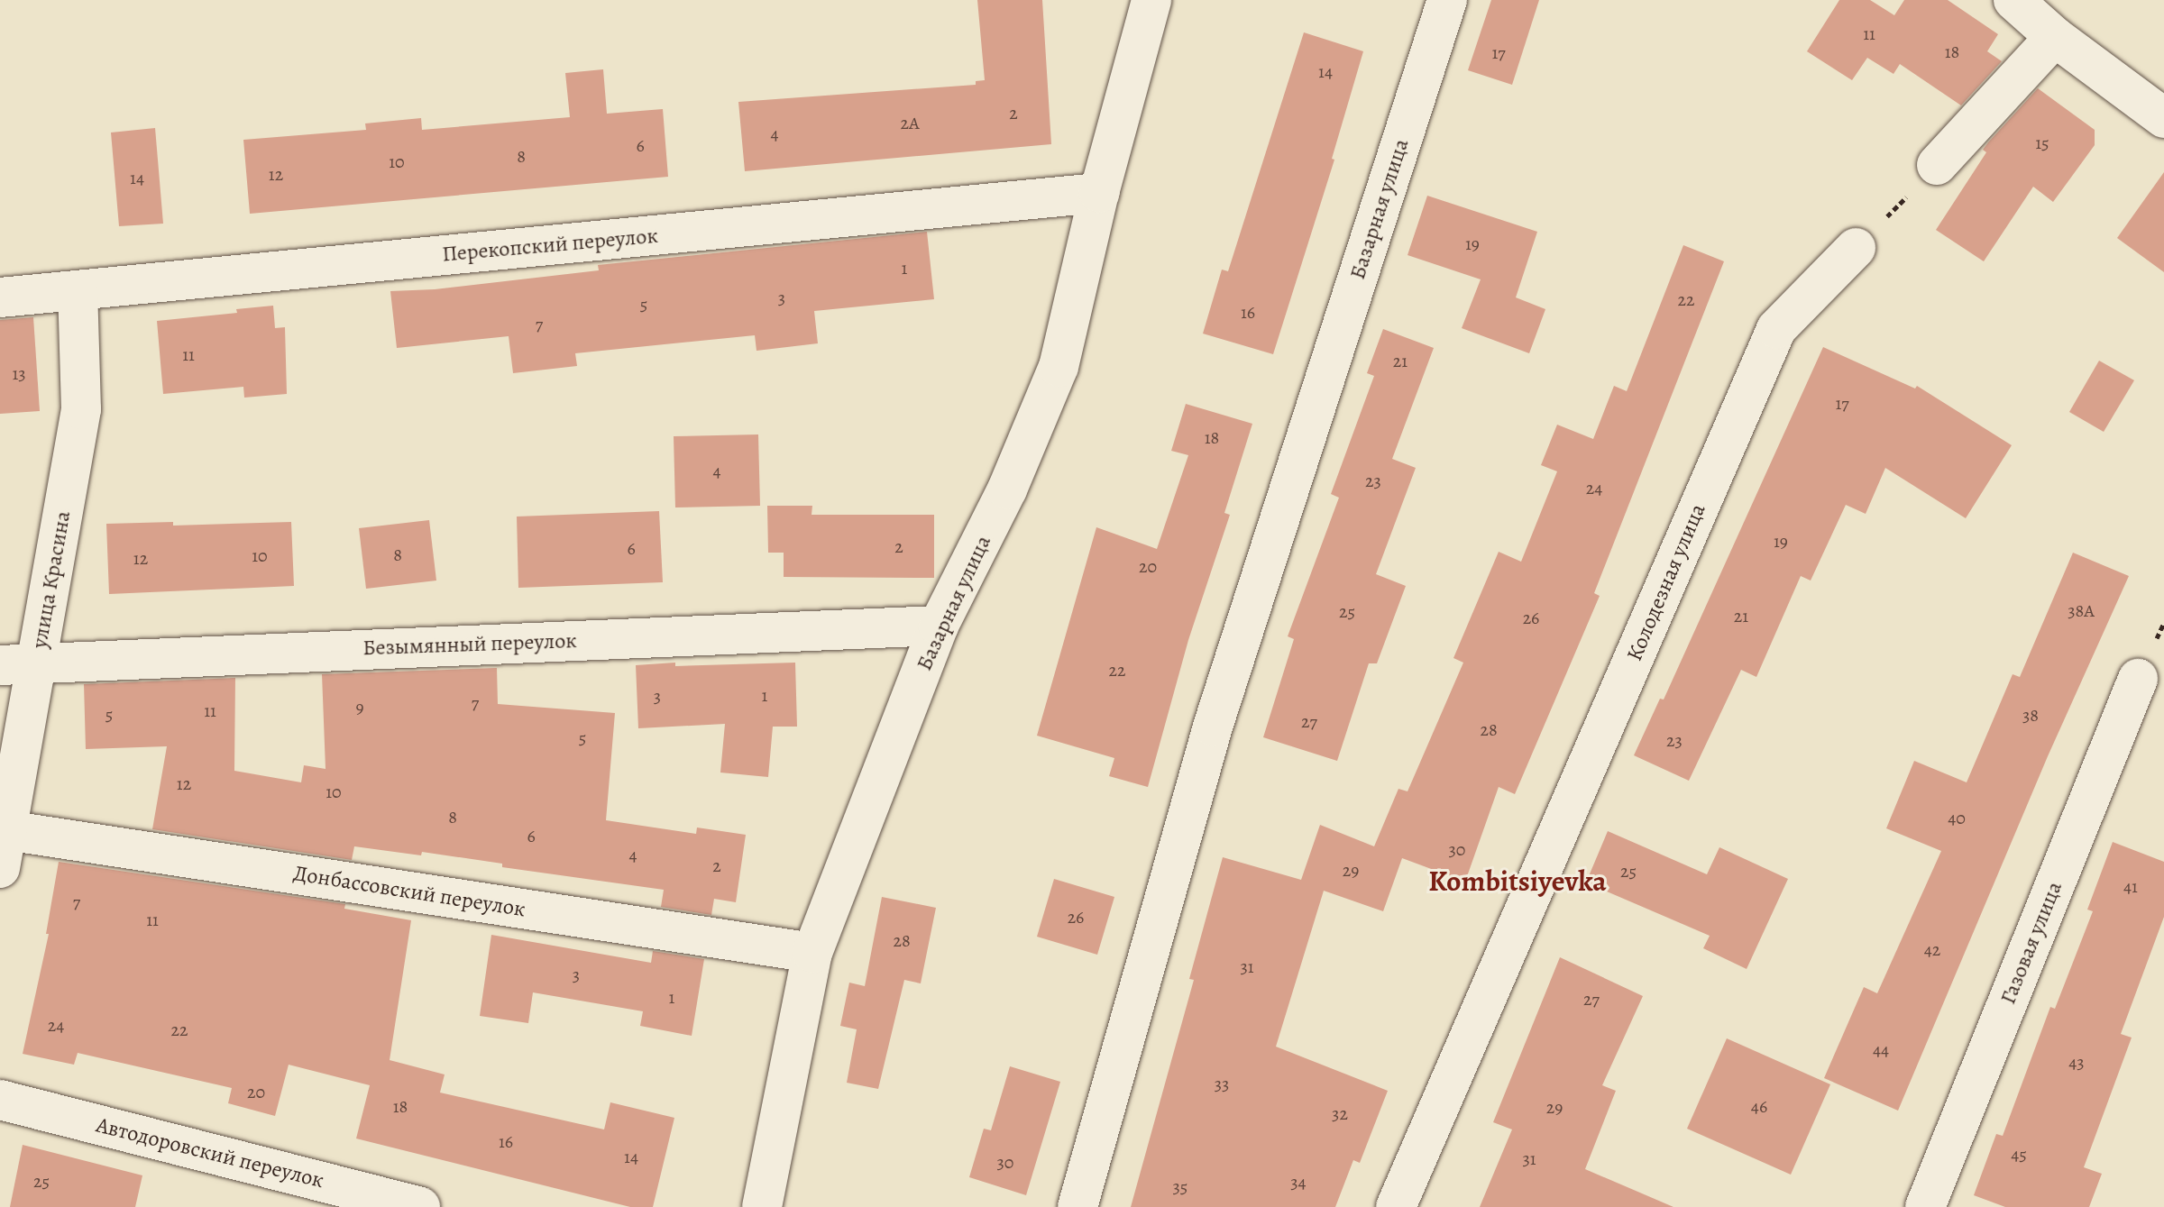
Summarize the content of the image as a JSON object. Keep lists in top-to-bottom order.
{
  "streets": {
    "street": [
      "Базарная улица",
      "Перекопский переулок",
      "улица Красина",
      "Колодезная улица",
      "Безымянный переулок",
      "Донбассовский переулок",
      "Газовая улица",
      "Автодоровский переулок"
    ]
  },
  "crossings": [
    ["Базарная улица", "Перекопский переулок"],
    ["Базарная улица", "Безымянный переулок"],
    ["Базарная улица", "Донбассовский переулок"],
    ["Перекопский переулок", "улица Красина"],
    ["улица Красина", "Безымянный переулок"],
    ["улица Красина", "Донбассовский переулок"]
  ],
  "districts": ["Kombitsiyevka"],
  "house_numbers": [
    "11",
    "18",
    "17",
    "14",
    "2",
    "2А",
    "4",
    "15",
    "6",
    "8",
    "10",
    "12",
    "14",
    "19",
    "1",
    "3",
    "22",
    "5",
    "16",
    "7",
    "11",
    "21",
    "13",
    "17",
    "18",
    "4",
    "23",
    "24",
    "19",
    "2",
    "6",
    "8",
    "10",
    "12",
    "20",
    "38А",
    "25",
    "21",
    "26",
    "22",
    "1",
    "3",
    "7",
    "9",
    "11",
    "5",
    "38",
    "27",
    "28",
    "5",
    "23",
    "12",
    "10",
    "8",
    "40",
    "6",
    "30",
    "4",
    "2",
    "29",
    "25",
    "41",
    "7",
    "26",
    "11",
    "28",
    "42",
    "31",
    "3",
    "1",
    "27",
    "24",
    "22",
    "44",
    "43",
    "33",
    "20",
    "18",
    "46",
    "29",
    "32",
    "16",
    "45",
    "14",
    "31",
    "30",
    "25",
    "34",
    "35"
  ]
}
